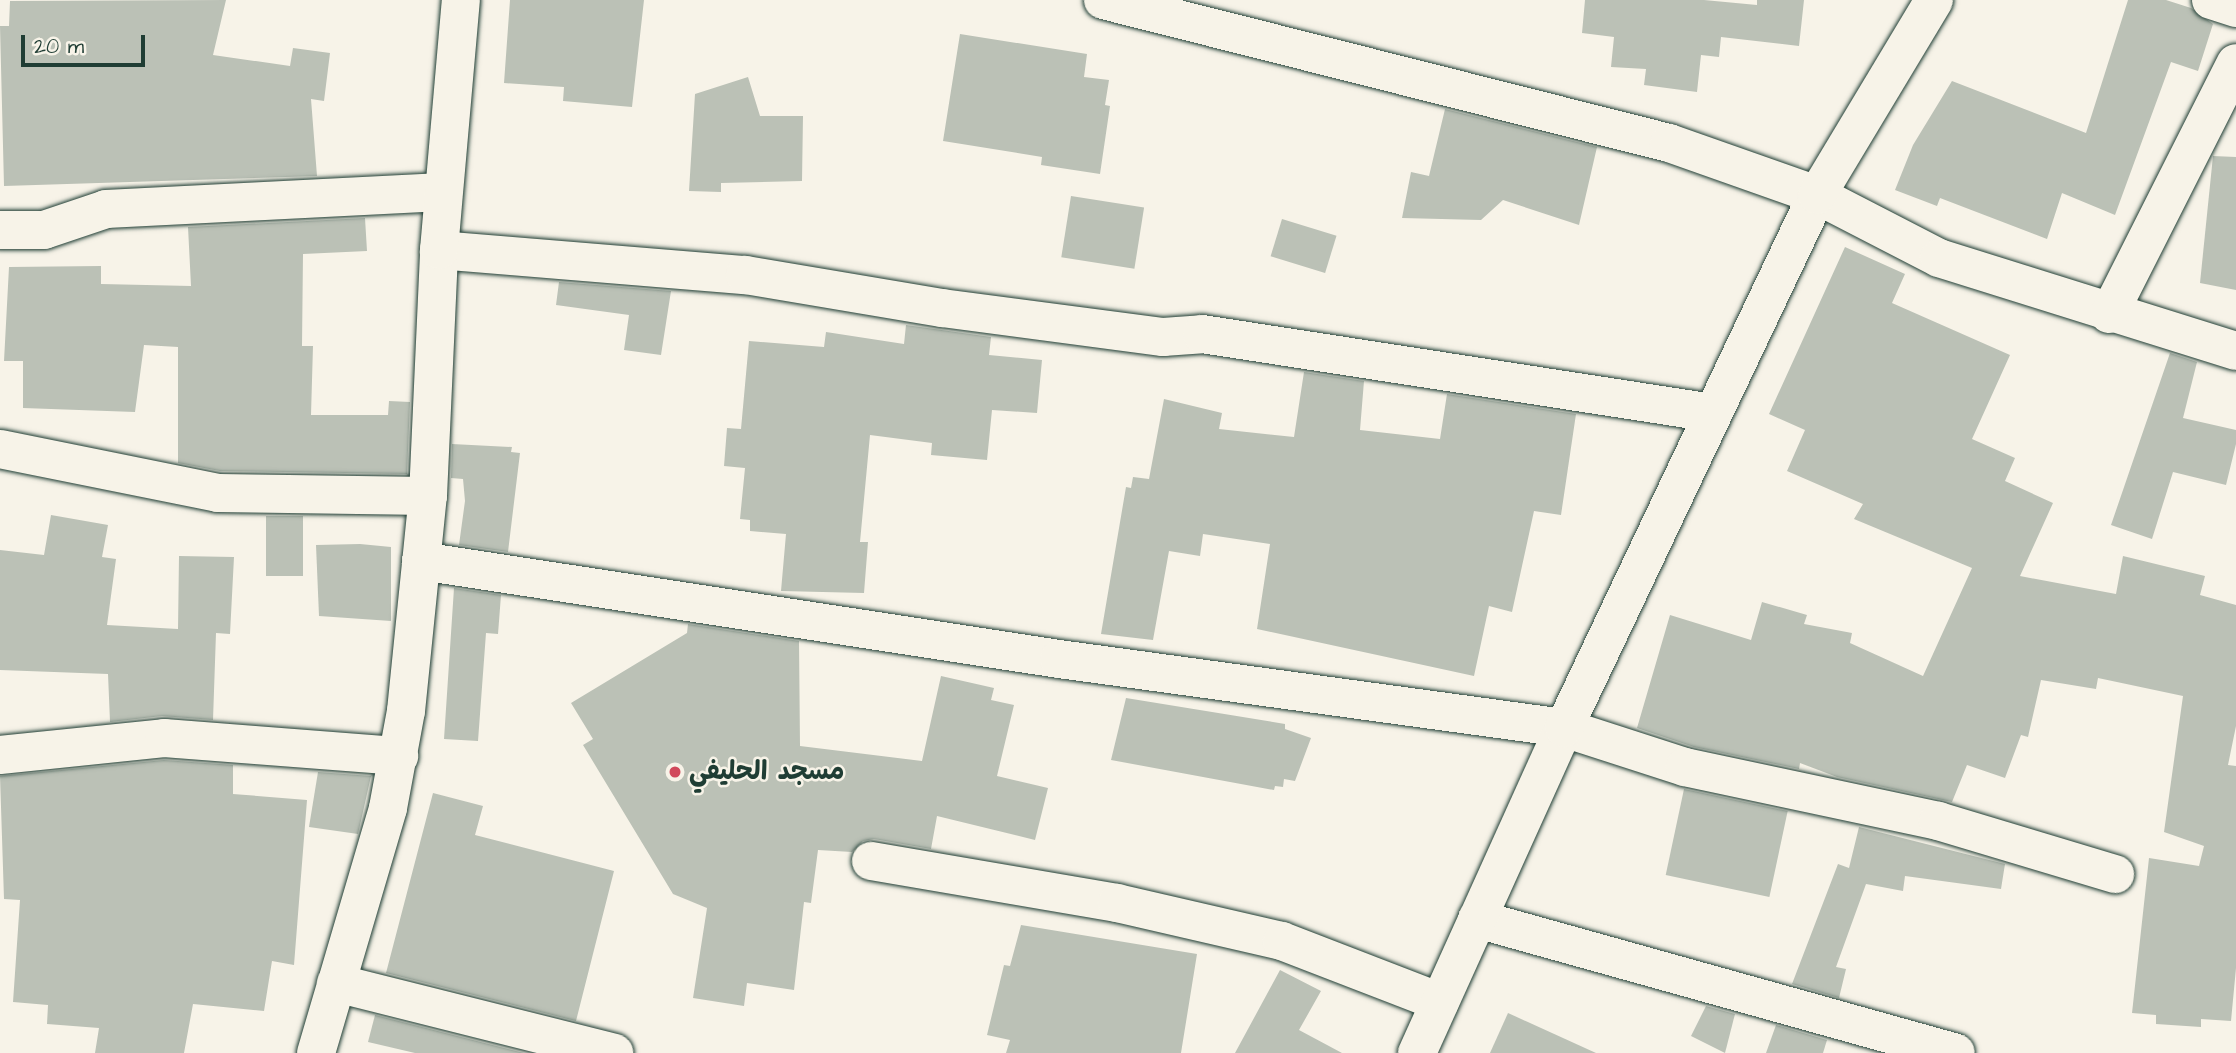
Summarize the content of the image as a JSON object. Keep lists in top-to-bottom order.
{
  "places": ["مسجد الحليفي"],
  "scale_bar": "20 m"
}
